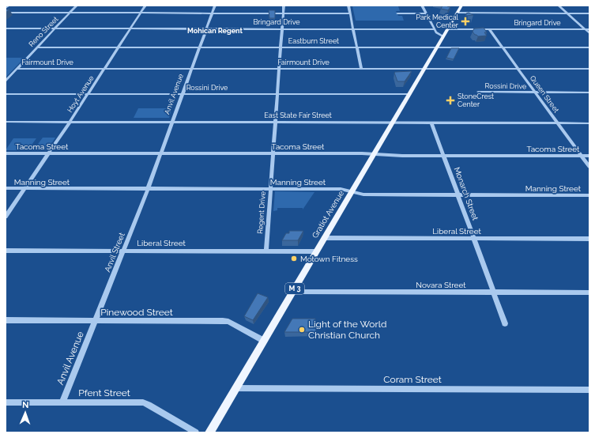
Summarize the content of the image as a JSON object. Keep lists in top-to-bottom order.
{
  "streets": {
    "main road": ["Gratiot Avenue", "M 3"],
    "street": [
      "Bringard Drive",
      "Reno Street",
      "Eastburn Street",
      "Fairmount Drive",
      "Rossini Drive",
      "Hoyt Avenue",
      "Anvil Avenue",
      "Queen Street",
      "East State Fair Street",
      "Tacoma Street",
      "Manning Street",
      "Monarch Street",
      "Regent Drive",
      "Liberal Street",
      "Anvil Street",
      "Novara Street",
      "Pinewood Street",
      "Coram Street",
      "Pfent Street"
    ]
  },
  "crossings": [
    ["Bringard Drive", "Reno Street"],
    ["Bringard Drive", "Hoyt Avenue"],
    ["Bringard Drive", "Anvil Avenue"],
    ["Bringard Drive", "Queen Street"],
    ["Bringard Drive", "Regent Drive"],
    ["Bringard Drive", "Gratiot Avenue"],
    ["Reno Street", "Eastburn Street"],
    ["Reno Street", "Fairmount Drive"],
    ["Eastburn Street", "Hoyt Avenue"],
    ["Eastburn Street", "Anvil Avenue"],
    ["Eastburn Street", "Queen Street"],
    ["Eastburn Street", "Regent Drive"],
    ["Eastburn Street", "Gratiot Avenue"],
    ["Fairmount Drive", "Hoyt Avenue"],
    ["Fairmount Drive", "Anvil Avenue"],
    ["Fairmount Drive", "Queen Street"],
    ["Fairmount Drive", "Regent Drive"],
    ["Fairmount Drive", "Gratiot Avenue"],
    ["Rossini Drive", "Hoyt Avenue"],
    ["Rossini Drive", "Anvil Avenue"],
    ["Rossini Drive", "Queen Street"],
    ["Rossini Drive", "Regent Drive"],
    ["Rossini Drive", "Gratiot Avenue"],
    ["Hoyt Avenue", "East State Fair Street"],
    ["Hoyt Avenue", "Tacoma Street"],
    ["Hoyt Avenue", "Manning Street"],
    ["Anvil Avenue", "East State Fair Street"],
    ["Anvil Avenue", "Tacoma Street"],
    ["Anvil Avenue", "Manning Street"],
    ["Anvil Avenue", "Anvil Street"],
    ["Anvil Avenue", "Pinewood Street"],
    ["Anvil Avenue", "Pfent Street"],
    ["Queen Street", "East State Fair Street"],
    ["Queen Street", "Tacoma Street"],
    ["East State Fair Street", "Monarch Street"],
    ["East State Fair Street", "Regent Drive"],
    ["East State Fair Street", "Gratiot Avenue"],
    ["Tacoma Street", "Monarch Street"],
    ["Tacoma Street", "Regent Drive"],
    ["Tacoma Street", "Gratiot Avenue"],
    ["Manning Street", "Monarch Street"],
    ["Manning Street", "Regent Drive"],
    ["Manning Street", "Gratiot Avenue"],
    ["Manning Street", "Anvil Street"],
    ["Monarch Street", "Liberal Street"],
    ["Monarch Street", "Novara Street"],
    ["Regent Drive", "Liberal Street"],
    ["Gratiot Avenue", "Liberal Street"],
    ["Gratiot Avenue", "Novara Street"],
    ["Gratiot Avenue", "Pinewood Street"],
    ["Gratiot Avenue", "Coram Street"],
    ["Liberal Street", "Anvil Street"],
    ["Anvil Street", "Pinewood Street"]
  ],
  "districts": ["Mohican Regent"],
  "places": {
    "health": ["Park Medical Center", "StoneCrest Center"],
    "other": ["Motown Fitness", "Light of the World Christian Church"]
  },
  "north": "top"
}
